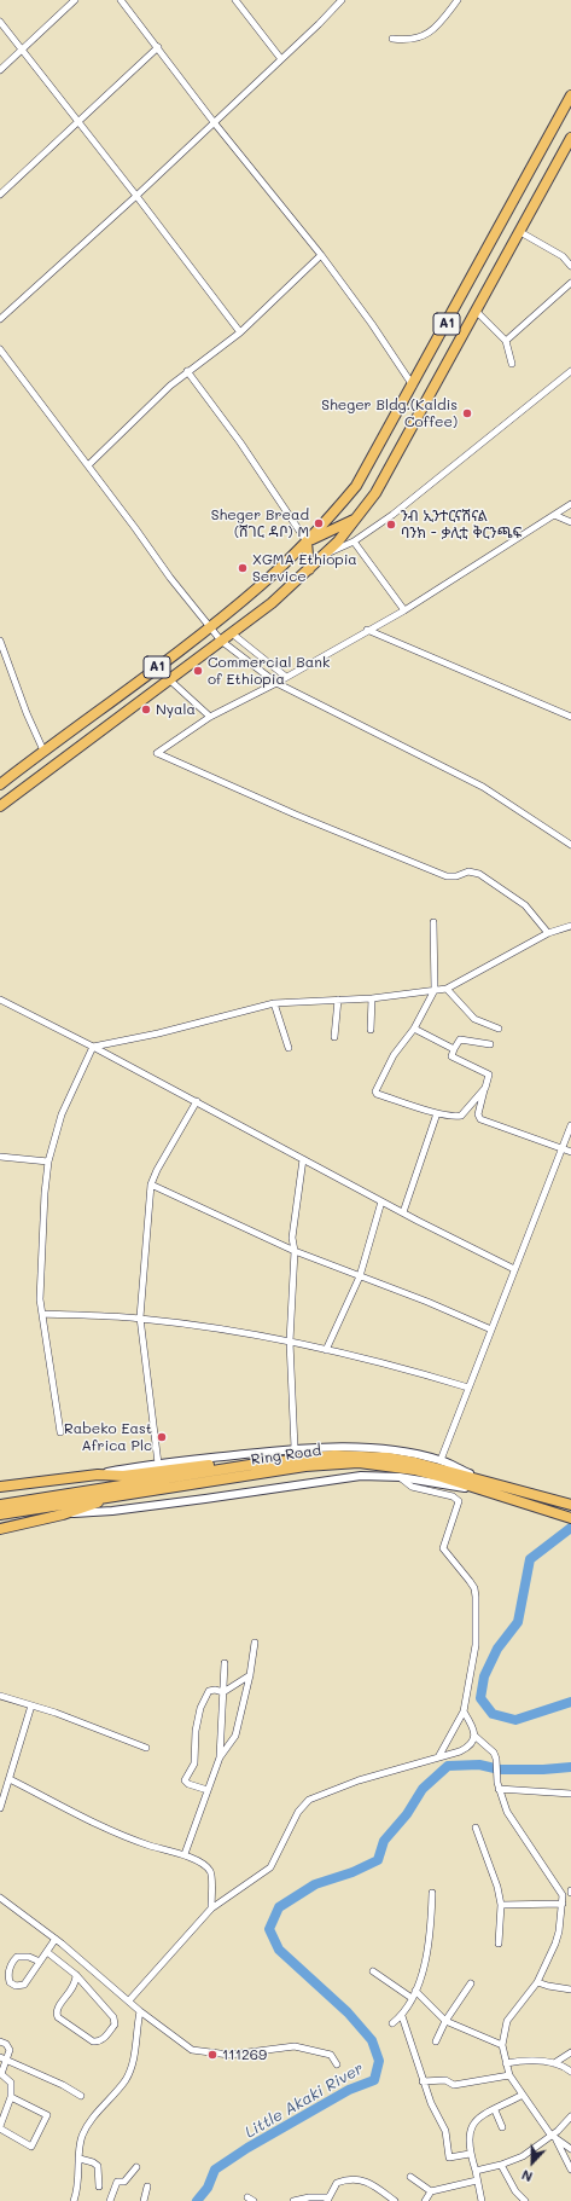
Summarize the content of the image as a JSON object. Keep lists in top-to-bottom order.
{
  "streets": {
    "main road": ["A1", "Ring Road"]
  },
  "water": ["Little Akaki River"],
  "places": [
    "Sheger Bldg.(Kaldis Coffee)",
    "Sheger Bread (ሸገር ዳቦ) M",
    "ንብ ኢንተርናሽናል ባንክ - ቃሊቲ ቅርንጫፍ",
    "XGMA Ethiopia Service",
    "Commercial Bank of Ethiopia",
    "Nyala",
    "Rabeko East Africa Plc",
    "111269"
  ],
  "north": "bottom"
}
